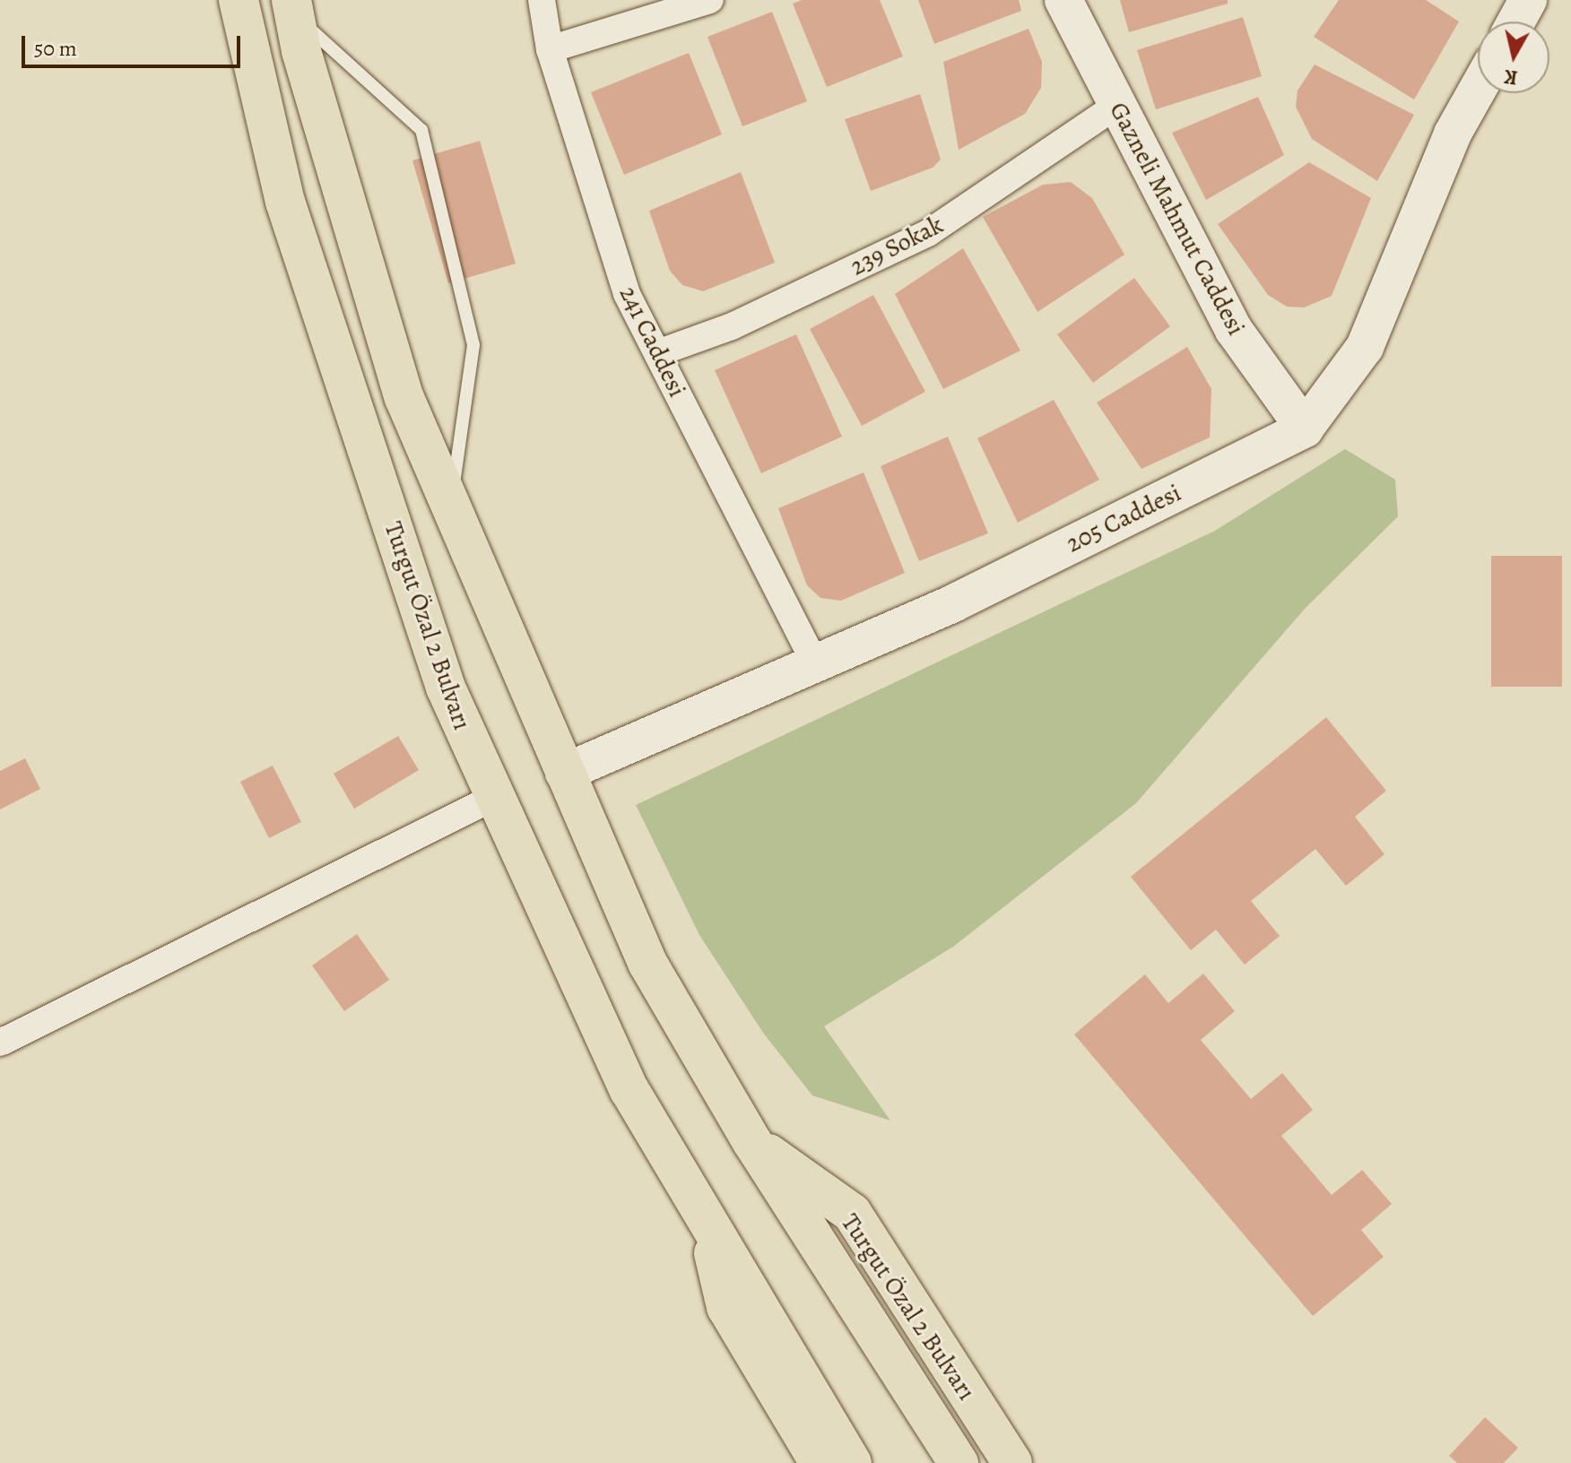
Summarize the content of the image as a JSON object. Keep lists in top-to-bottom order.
{
  "streets": {
    "highway": ["Turgut Özal 2 Bulvarı"],
    "street": [
      "Gazneli Mahmut Caddesi",
      "239 Sokak",
      "241 Caddesi",
      "205 Caddesi"
    ]
  },
  "crossings": [
    ["Gazneli Mahmut Caddesi", "239 Sokak"],
    ["Gazneli Mahmut Caddesi", "205 Caddesi"],
    ["239 Sokak", "241 Caddesi"],
    ["241 Caddesi", "205 Caddesi"],
    ["205 Caddesi", "Turgut Özal 2 Bulvarı"]
  ],
  "scale_bar": "50 m",
  "north": "bottom"
}
